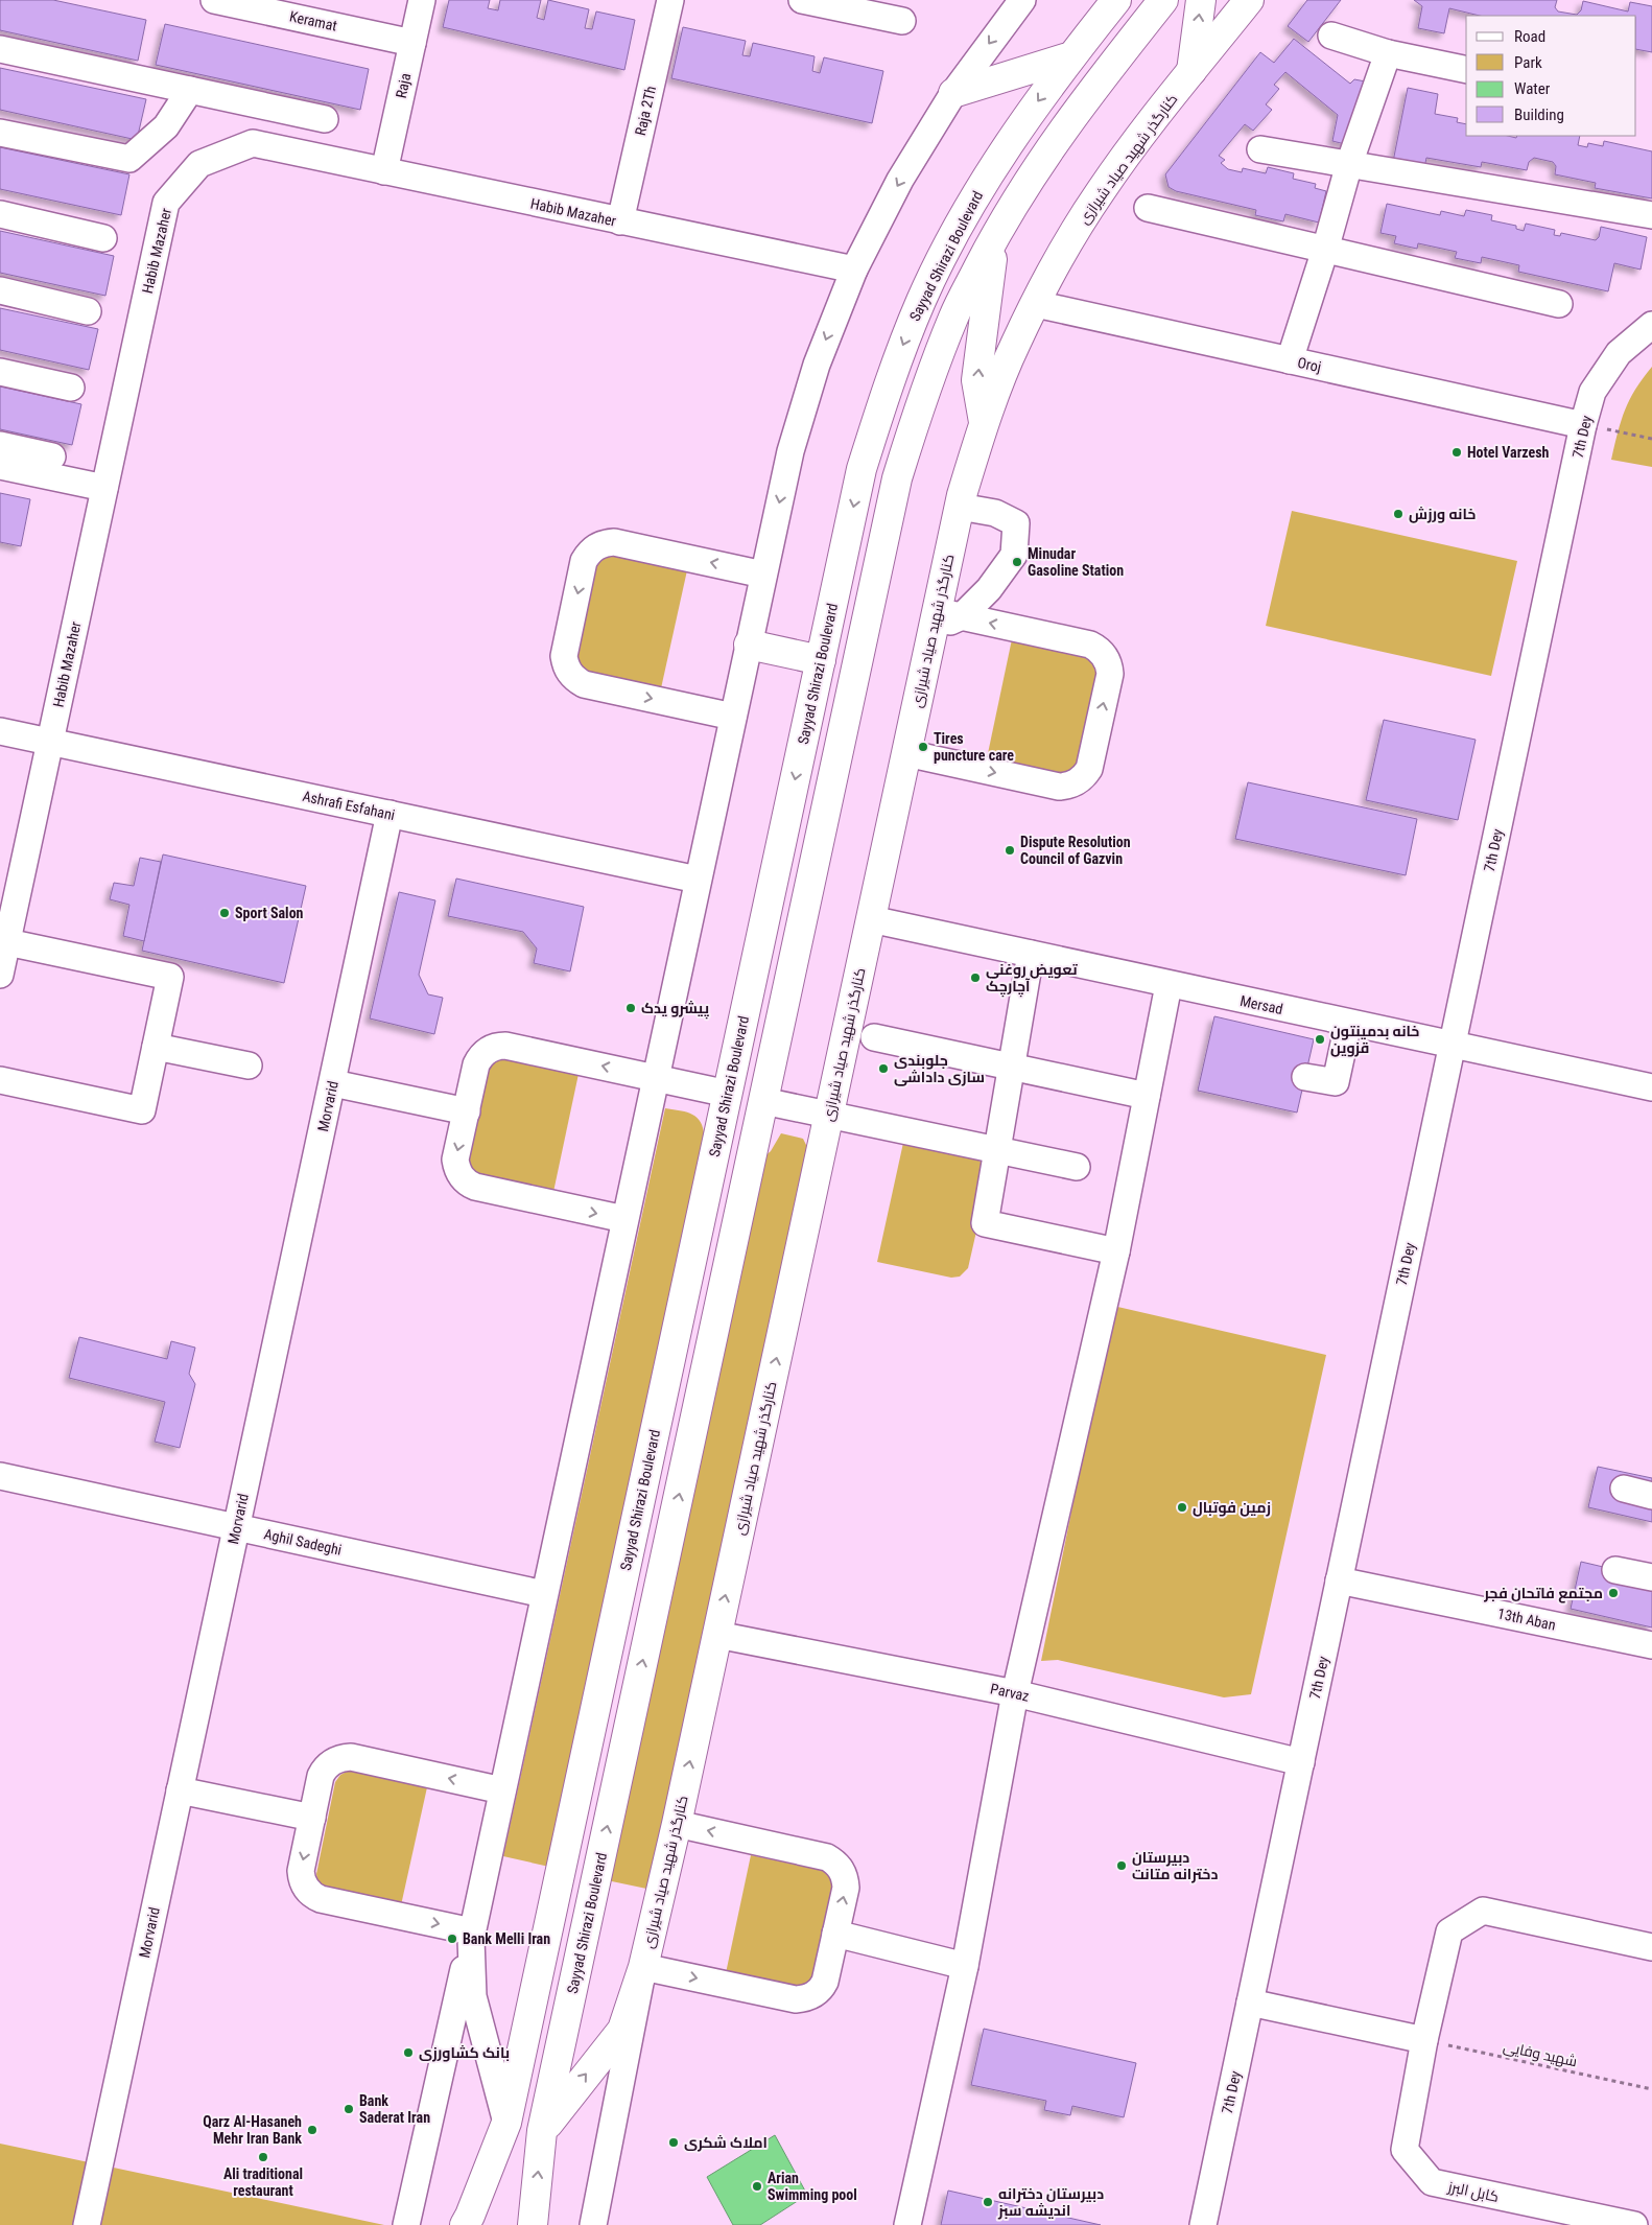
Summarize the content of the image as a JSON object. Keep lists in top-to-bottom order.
{
  "streets": {
    "main road": ["کنارگذر شهید صیاد شیرازی", "Sayyad Shirazi Boulevard"],
    "street": [
      "Keramat",
      "Raja",
      "Raja 2Th",
      "Habib Mazaher",
      "Oroj",
      "7th Dey",
      "Ashrafi Esfahani",
      "Mersad",
      "Morvarid",
      "Aghil Sadeghi",
      "13th Aban",
      "Parvaz",
      "کابل البرز"
    ],
    "path": ["شهید وفایی"]
  },
  "crossings": [
    ["Keramat", "Raja"],
    ["Raja", "Habib Mazaher"],
    ["Raja 2Th", "Habib Mazaher"],
    ["کنارگذر شهید صیاد شیرازی", "Sayyad Shirazi Boulevard"],
    ["کنارگذر شهید صیاد شیرازی", "Oroj"],
    ["کنارگذر شهید صیاد شیرازی", "Mersad"],
    ["کنارگذر شهید صیاد شیرازی", "Parvaz"],
    ["Habib Mazaher", "Ashrafi Esfahani"],
    ["Oroj", "7th Dey"],
    ["7th Dey", "Mersad"],
    ["7th Dey", "13th Aban"],
    ["7th Dey", "Parvaz"],
    ["Ashrafi Esfahani", "Morvarid"],
    ["Morvarid", "Aghil Sadeghi"],
    ["شهید وفایی", "کابل البرز"]
  ],
  "one_way": ["کنارگذر شهید صیاد شیرازی"],
  "places": [
    "Hotel Varzesh",
    "خانه ورزش",
    "Minudar Gasoline Station",
    "Tires puncture care",
    "Dispute Resolution Council of Gazvin",
    "Sport Salon",
    "تعویض روغنی آچارچک",
    "پیشرو یدک",
    "خانه بدمینتون قزوین",
    "جلوبندی سازی داداشی",
    "زمین فوتبال",
    "مجتمع فاتحان فجر",
    "دبیرستان دخترانه متانت",
    "Bank Melli Iran",
    "بانک کشاورزی",
    "Bank Saderat Iran",
    "Qarz Al-Hasaneh Mehr Iran Bank",
    "املاک شکری",
    "Ali traditional restaurant",
    "Arian Swimming pool",
    "دبیرستان دخترانه اندیشه سبز"
  ],
  "legend": [
    "Road",
    "Park",
    "Water",
    "Building"
  ]
}
